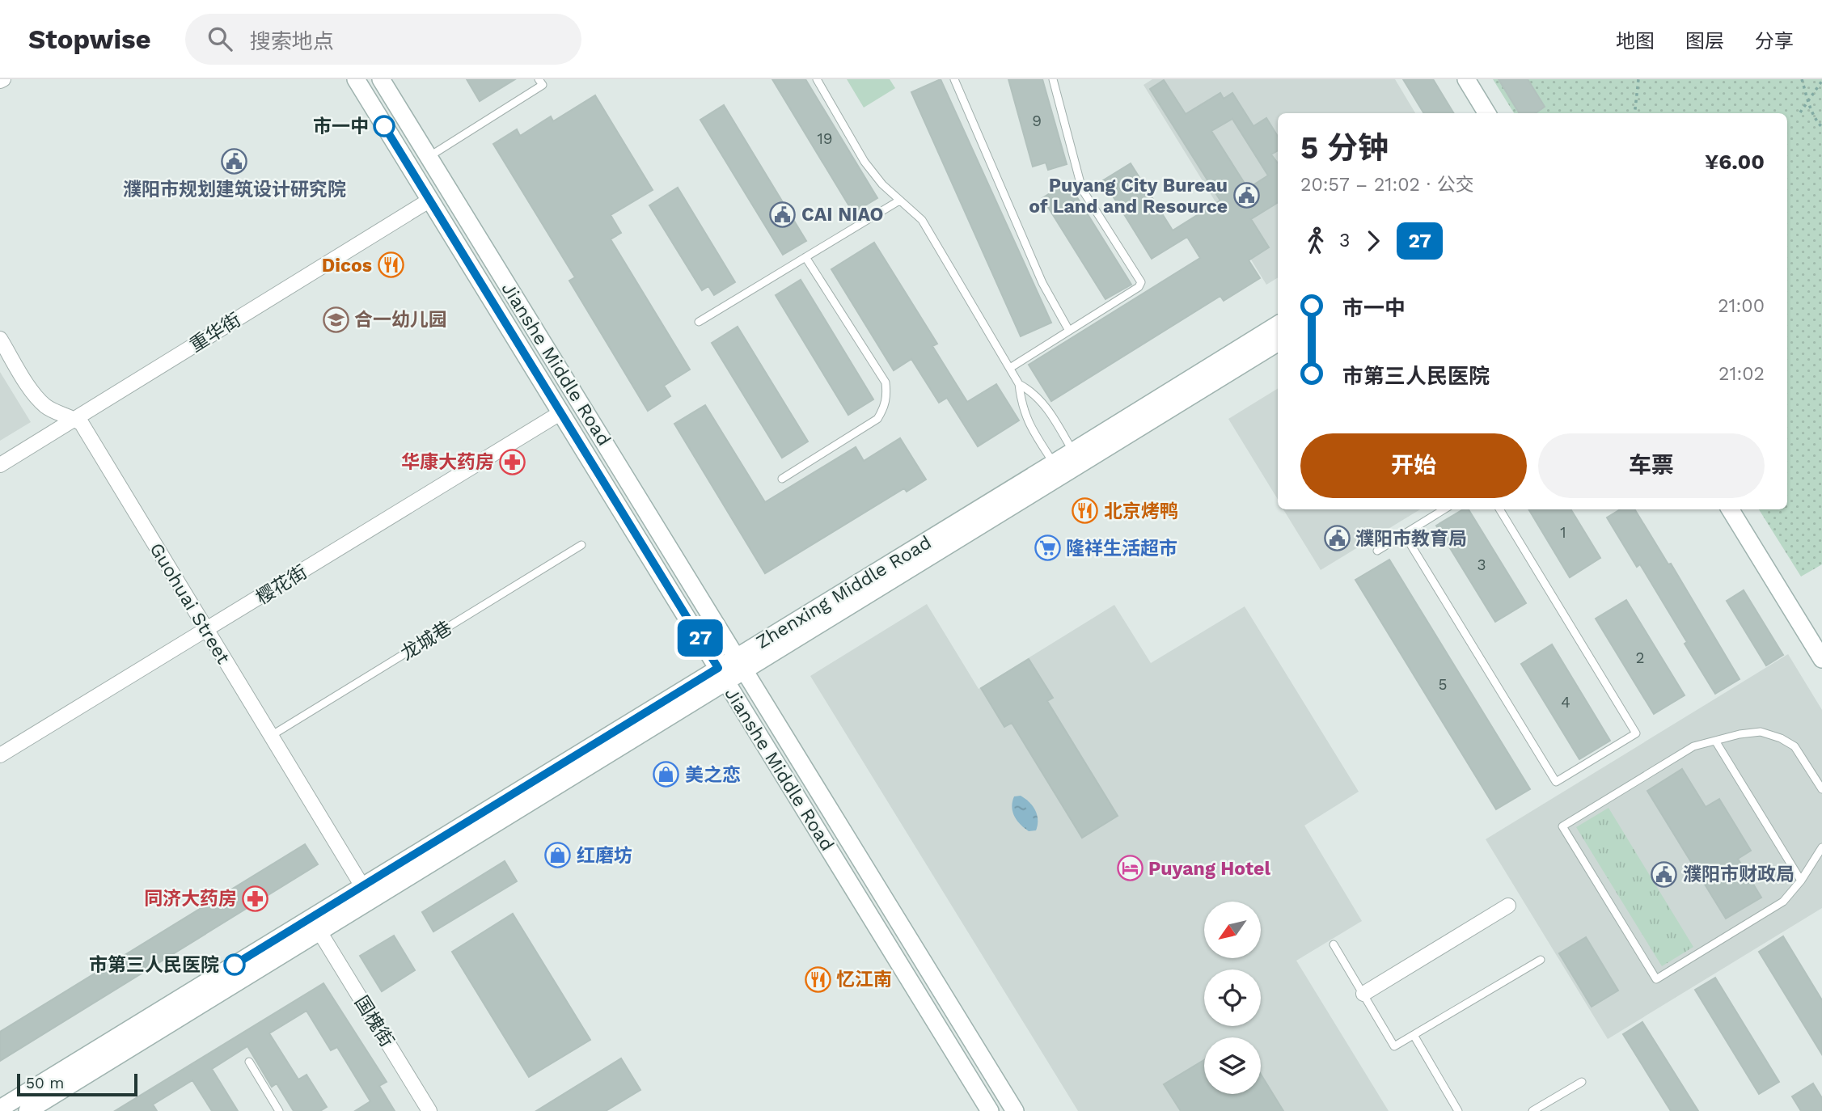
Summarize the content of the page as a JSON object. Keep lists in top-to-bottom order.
{
  "streets": {
    "street": [
      "重华街",
      "Jianshe Middle Road",
      "樱花街",
      "Zhenxing Middle Road",
      "Guohuai Street",
      "国槐街"
    ],
    "lane": ["龙城巷"]
  },
  "crossings": [
    ["重华街", "Jianshe Middle Road"],
    ["重华街", "Guohuai Street"],
    ["Jianshe Middle Road", "樱花街"],
    ["Jianshe Middle Road", "Zhenxing Middle Road"],
    ["樱花街", "Guohuai Street"],
    ["Zhenxing Middle Road", "Guohuai Street"],
    ["Zhenxing Middle Road", "国槐街"],
    ["Guohuai Street", "龙城巷"]
  ],
  "places": {
    "other": ["市一中", "市第三人民医院"],
    "public building": [
      "濮阳市规划建筑设计研究院",
      "Puyang City Bureau of Land and Resource",
      "CAI NIAO",
      "濮阳市教育局",
      "濮阳市财政局"
    ],
    "restaurant": ["Dicos", "北京烤鸭", "忆江南"],
    "school or university": ["合一幼儿园"],
    "pharmacy": ["华康大药房", "同济大药房"],
    "supermarket": ["隆祥生活超市"],
    "shop": ["美之恋", "红磨坊"],
    "hotel": ["Puyang Hotel"]
  },
  "lines": ["bus line 27"],
  "house_numbers": [
    "9",
    "19",
    "1",
    "3",
    "2",
    "5",
    "4"
  ],
  "scale_bar": "50 m",
  "north": "bottom left",
  "page": {
    "header": "Stopwise",
    "search": "搜索地点",
    "nav": ["地图", "图层", "分享"],
    "on_map": "27",
    "heading": ["5 分钟", "20:57 – 21:02 · 公交", "¥6.00"],
    "legs": ["3", "27"],
    "list": [
      {
        "name": "市一中",
        "value": "21:00"
      },
      {
        "name": "市第三人民医院",
        "value": "21:02"
      }
    ],
    "buttons": ["开始", "车票"],
    "scale": "50 m"
  }
}
